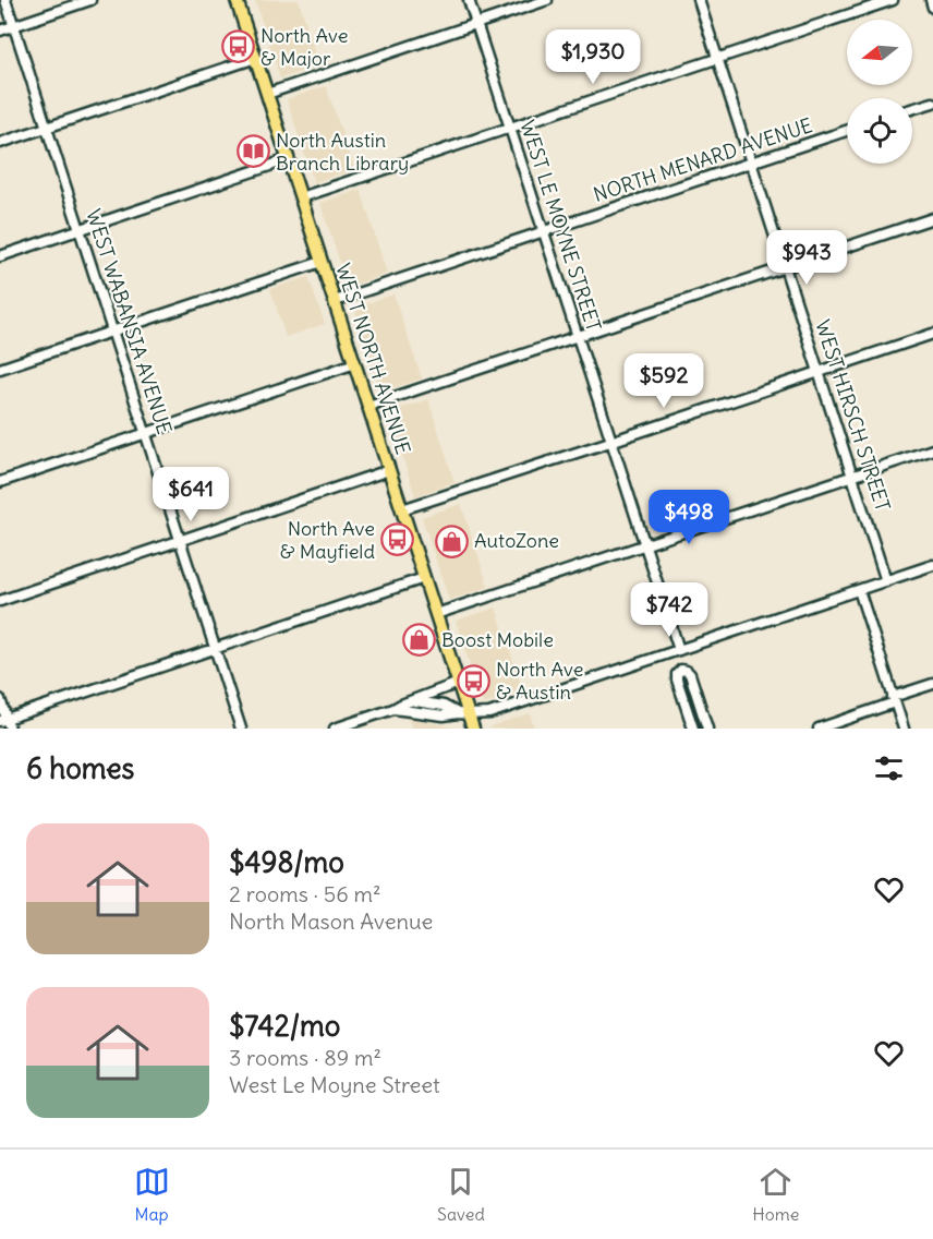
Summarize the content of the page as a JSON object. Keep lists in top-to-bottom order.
{
  "streets": {
    "main road": ["WEST NORTH AVENUE"],
    "street": [
      "NORTH MENARD AVENUE",
      "WEST LE MOYNE STREET",
      "WEST WABANSIA AVENUE",
      "WEST HIRSCH STREET"
    ]
  },
  "crossings": [
    ["NORTH MENARD AVENUE", "WEST LE MOYNE STREET"],
    ["NORTH MENARD AVENUE", "WEST NORTH AVENUE"],
    ["NORTH MENARD AVENUE", "WEST HIRSCH STREET"]
  ],
  "places": {
    "bus stop": ["North Ave & Major", "North Ave & Mayfield", "North Ave & Austin"],
    "library": ["North Austin Branch Library"],
    "shop": ["AutoZone", "Boost Mobile"]
  },
  "north": "left",
  "page": {
    "price": [
      "$1,930",
      "$943",
      "$592",
      "$641",
      "$498",
      "$742"
    ],
    "heading": "6 homes",
    "list": [
      {
        "name": "$498/mo",
        "note": "2 rooms · 56 m² · North Mason Avenue"
      },
      {
        "name": "$742/mo",
        "note": "3 rooms · 89 m² · West Le Moyne Street"
      }
    ],
    "tabs": ["Map", "Saved", "Home"]
  }
}
